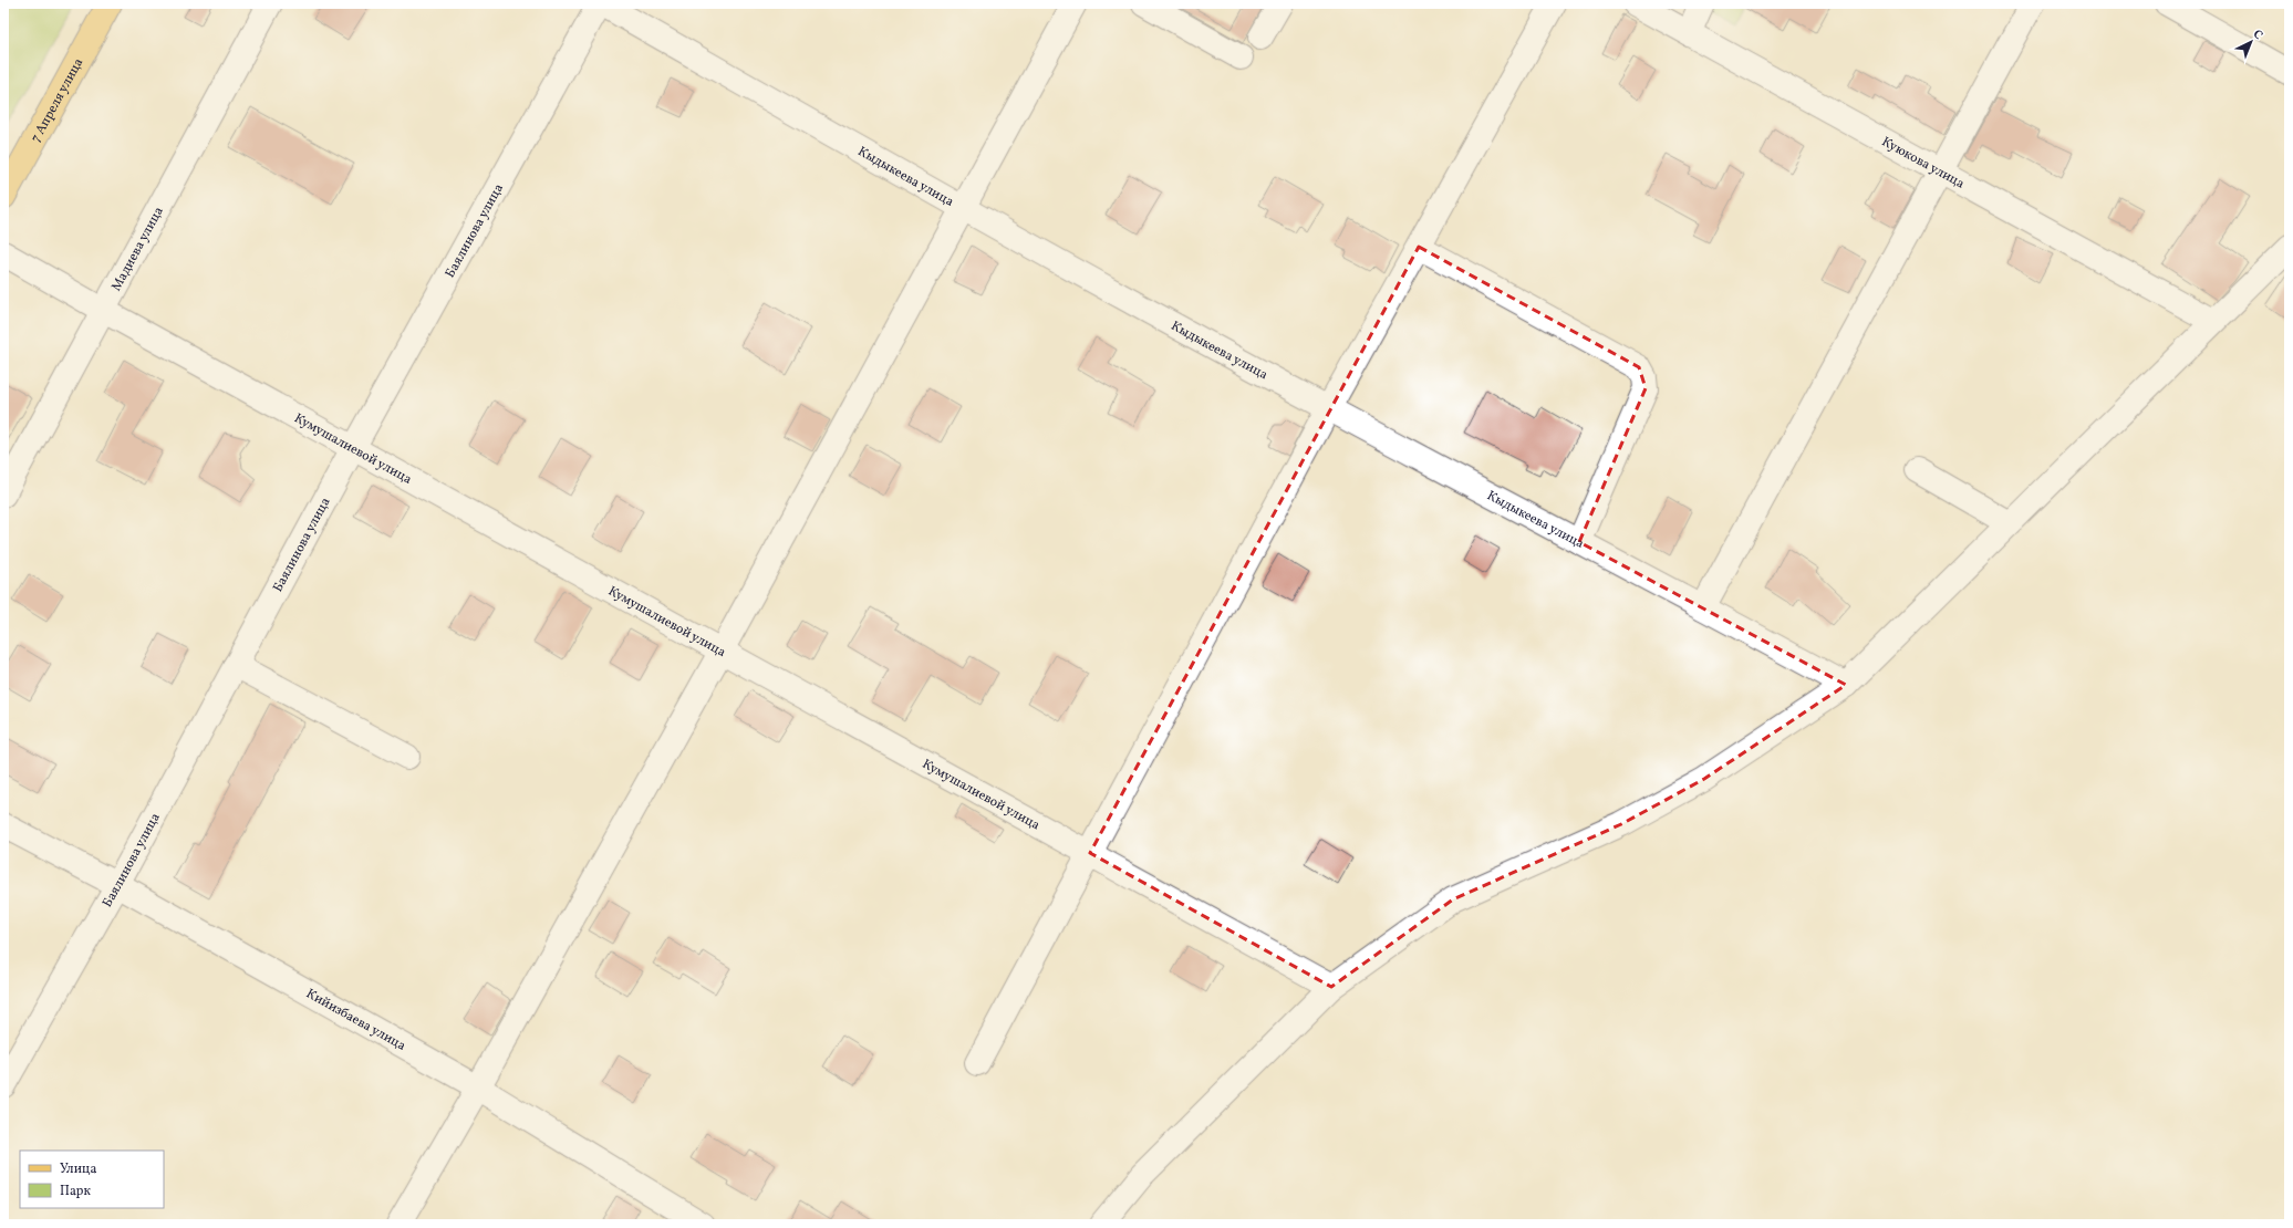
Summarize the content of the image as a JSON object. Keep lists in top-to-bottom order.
{
  "streets": {
    "main road": ["7 Апреля улица"],
    "street": [
      "Куюкова улица",
      "Кыдыкеева улица",
      "Баялинова улица",
      "Мадиева улица",
      "Кумушалиевой улица",
      "Кийизбаева улица"
    ]
  },
  "crossings": [
    ["Кыдыкеева улица", "Баялинова улица"],
    ["Баялинова улица", "Кумушалиевой улица"],
    ["Баялинова улица", "Кийизбаева улица"],
    ["Мадиева улица", "Кумушалиевой улица"]
  ],
  "legend": ["Улица", "Парк"],
  "north": "top right"
}
